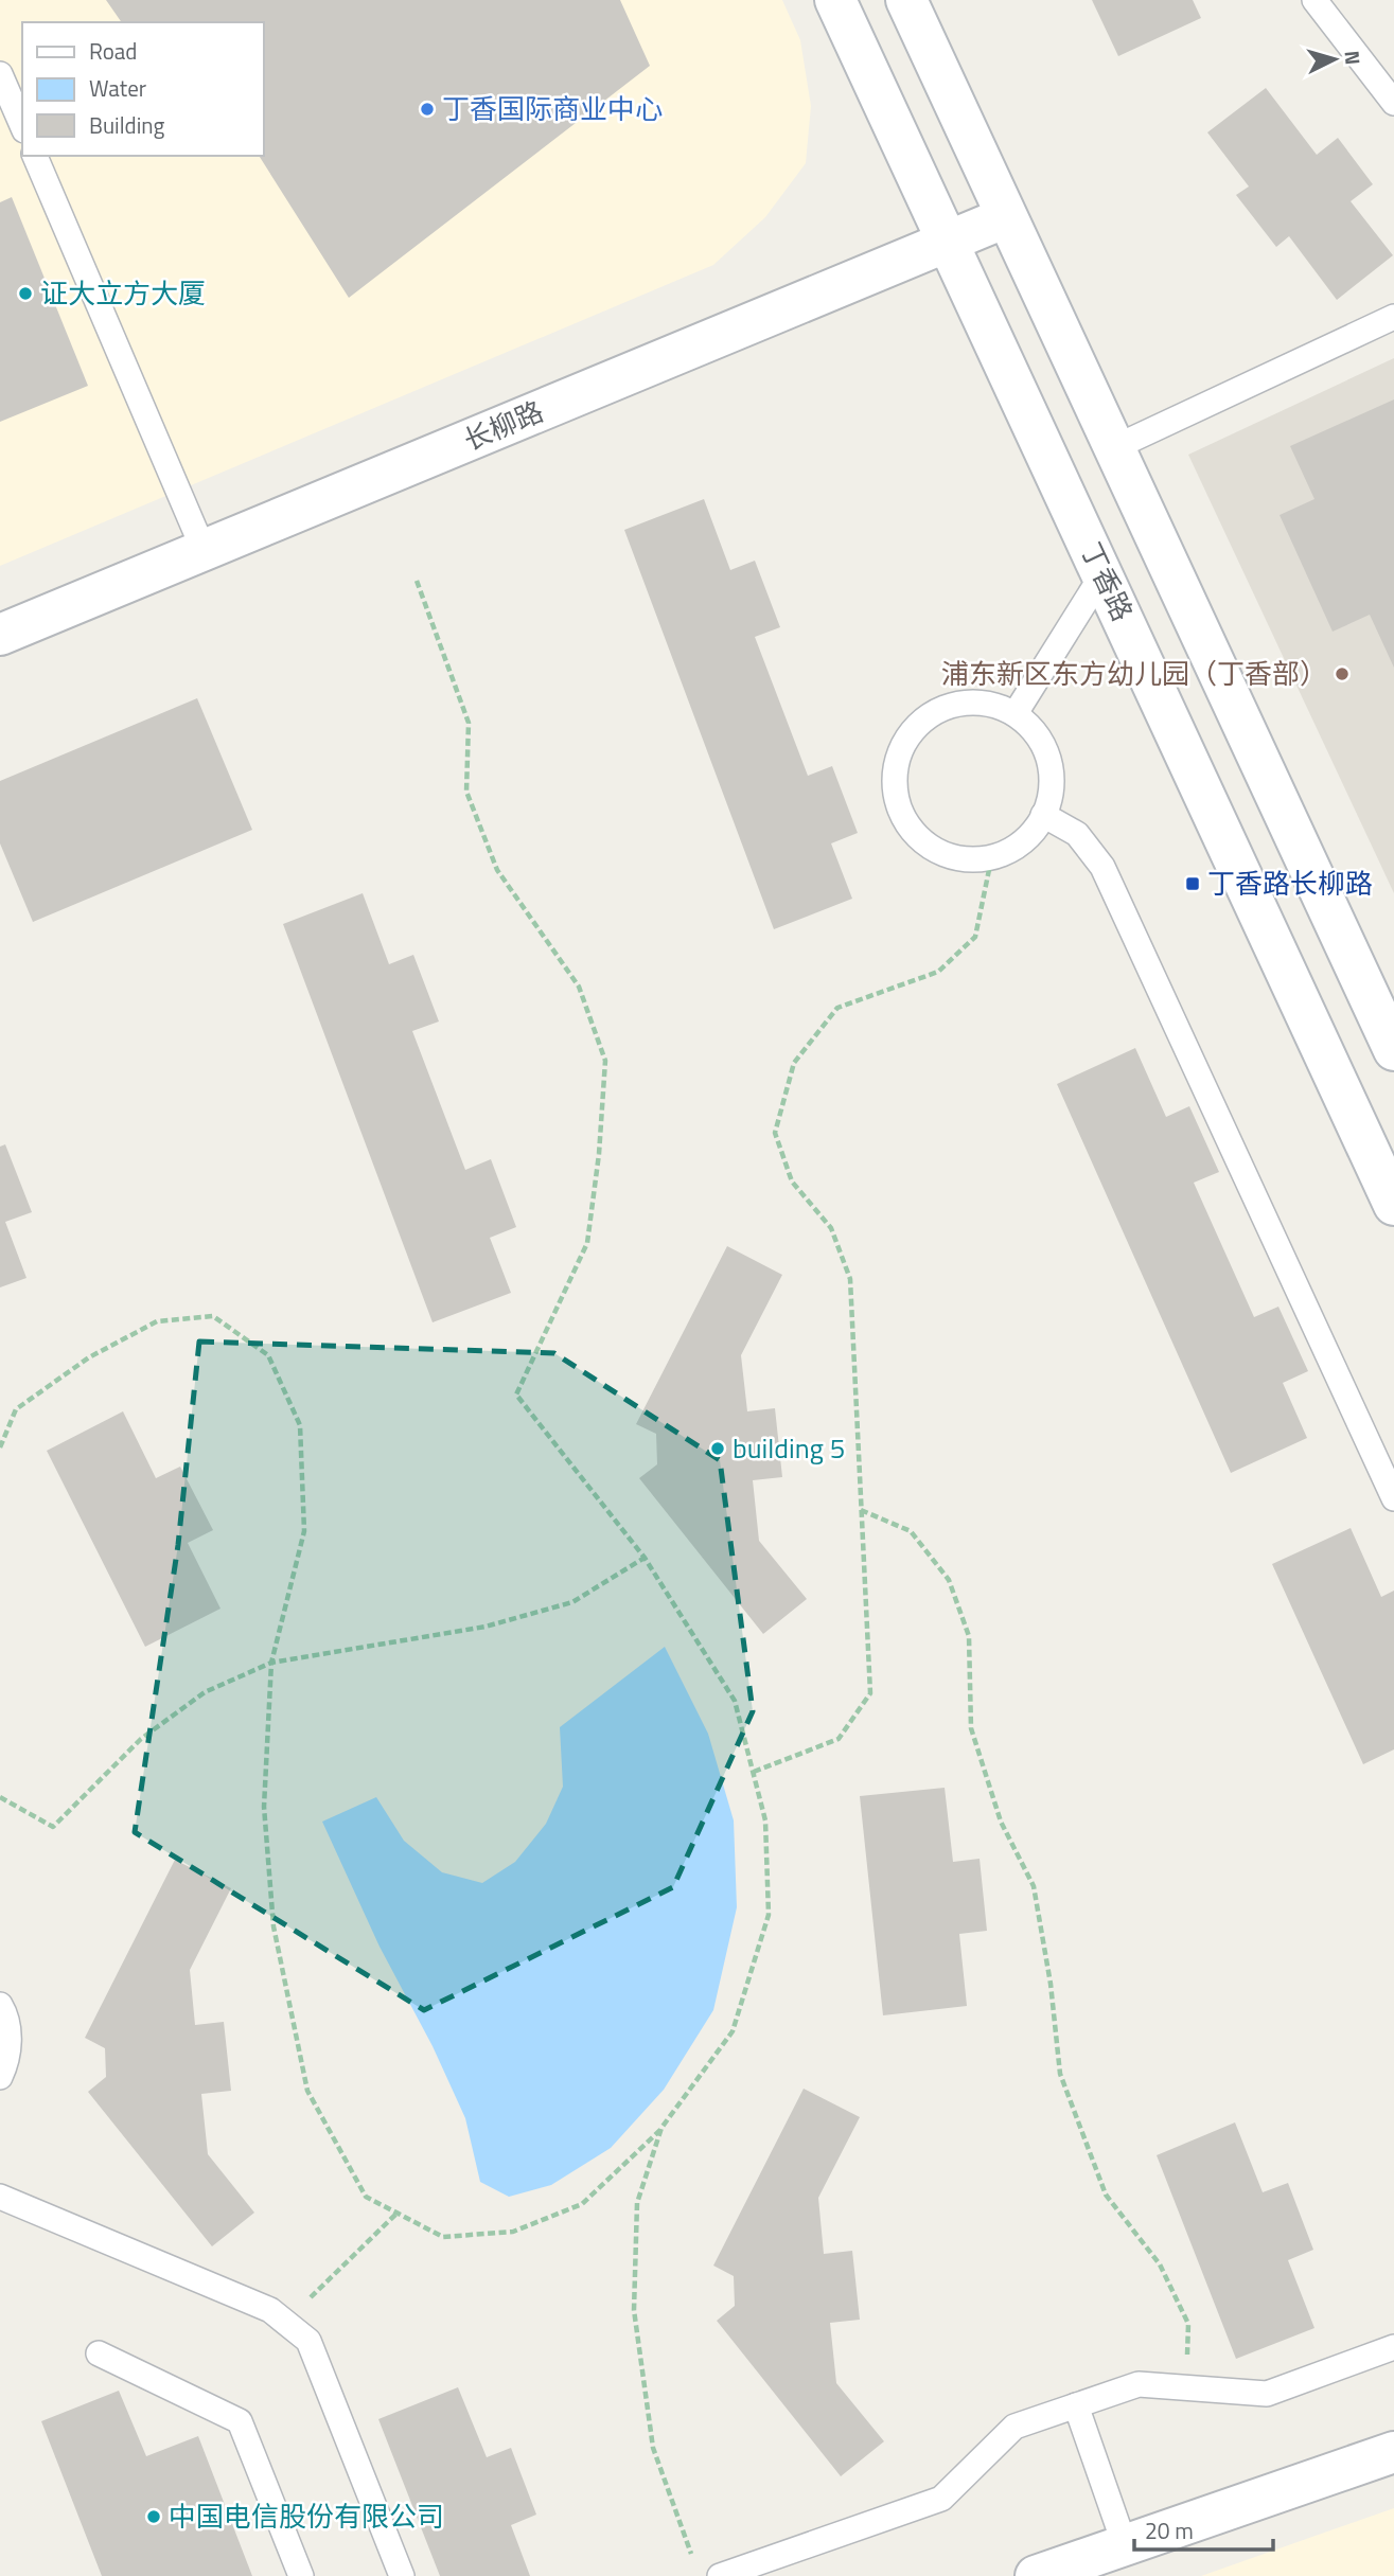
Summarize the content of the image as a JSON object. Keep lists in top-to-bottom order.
{
  "streets": {
    "street": ["长柳路", "丁香路"]
  },
  "crossings": [
    ["长柳路", "丁香路"]
  ],
  "places": {
    "other": [
      "丁香国际商业中心",
      "证大立方大厦",
      "浦东新区东方幼儿园（丁香部）",
      "building 5",
      "中国电信股份有限公司"
    ],
    "transit": ["丁香路长柳路"]
  },
  "legend": ["Road", "Water", "Building"],
  "scale_bar": "20 m",
  "north": "right"
}
